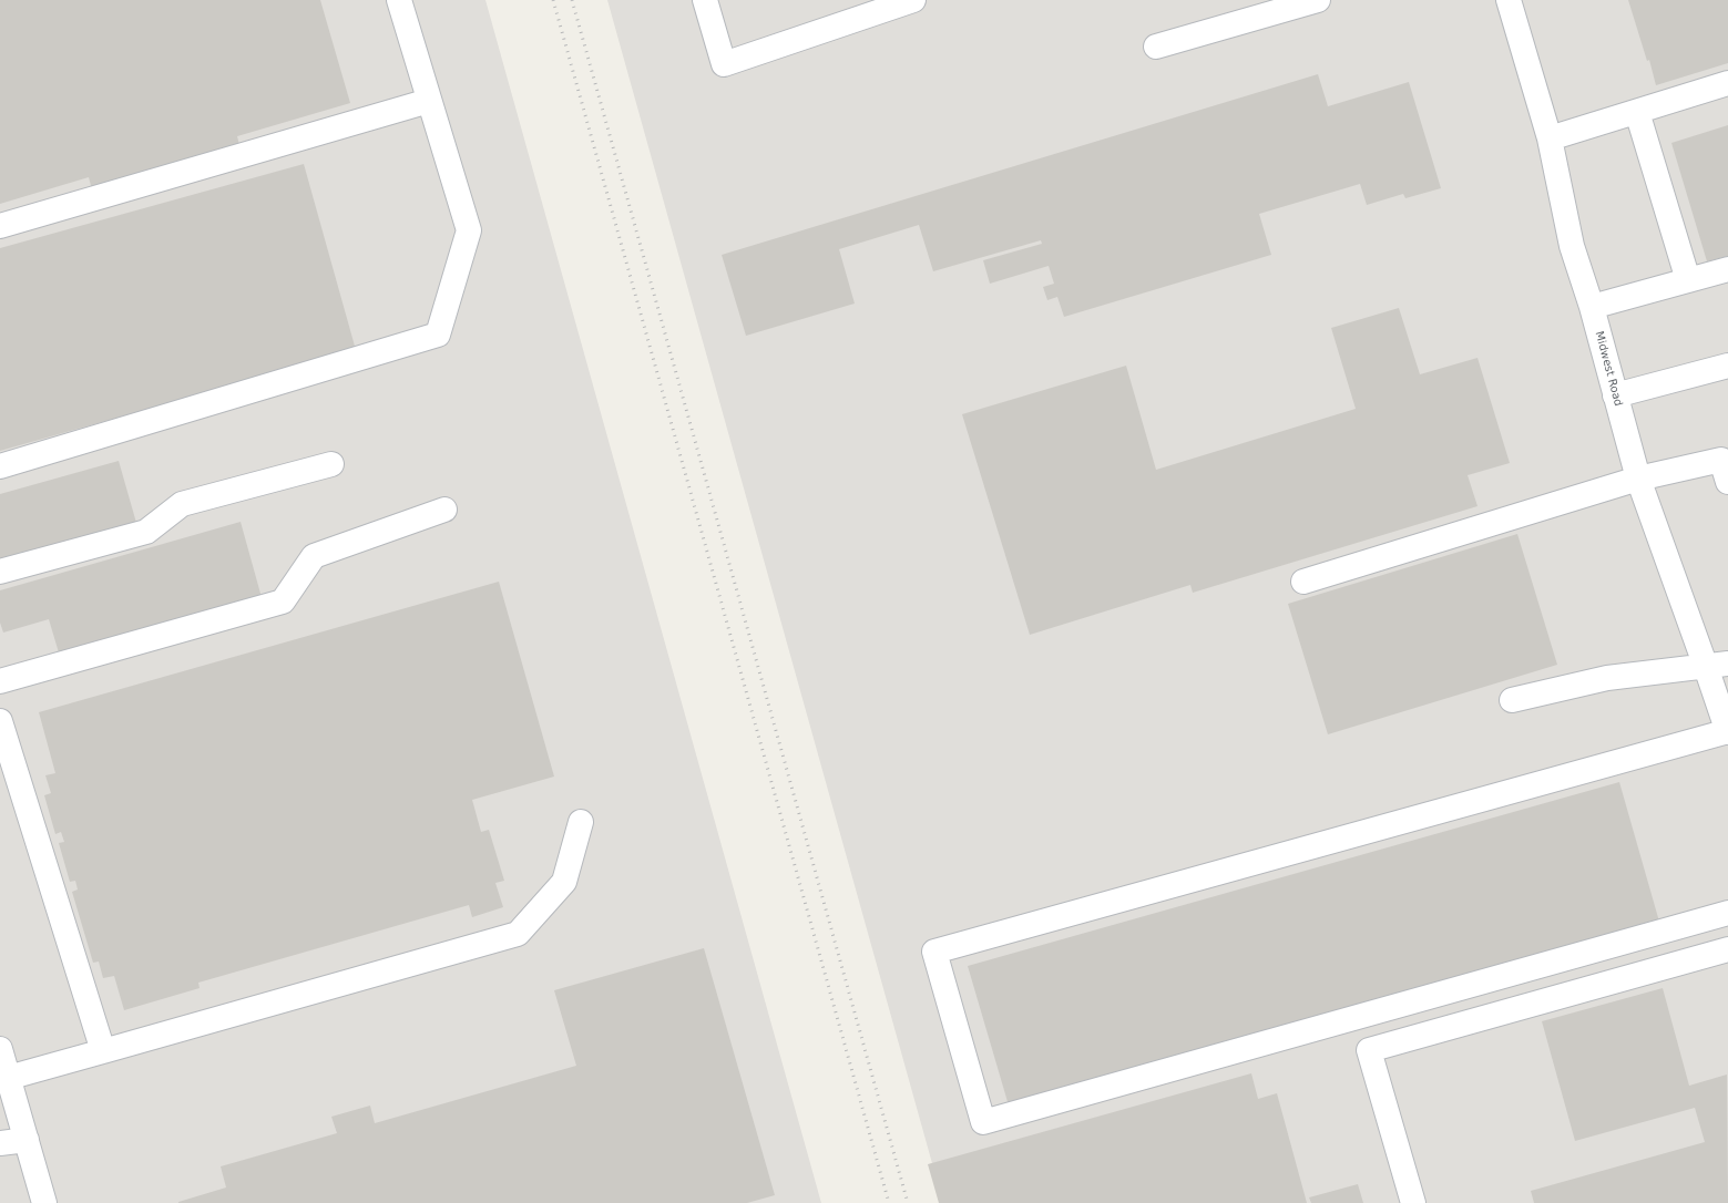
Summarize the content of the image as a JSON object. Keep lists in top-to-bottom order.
{
  "streets": {
    "street": ["Midwest Road"]
  }
}
